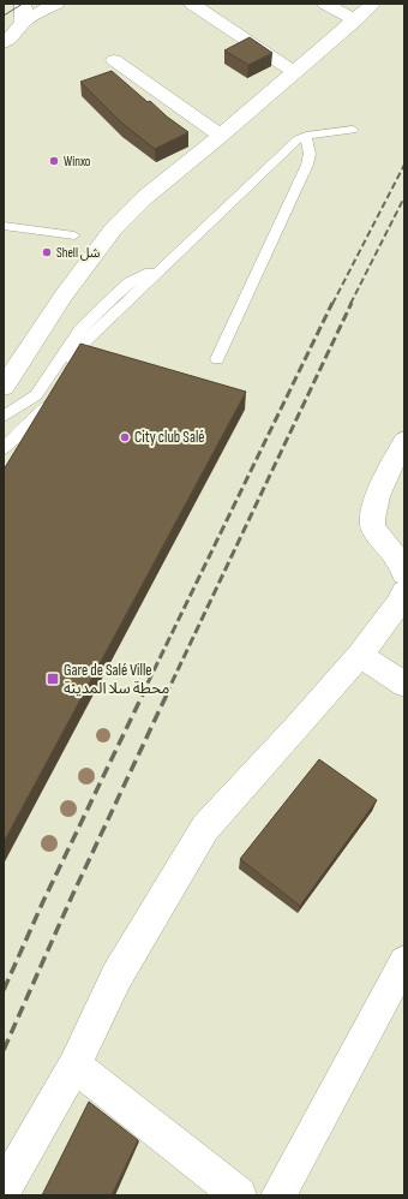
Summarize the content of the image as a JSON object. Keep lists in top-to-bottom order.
{
  "places": {
    "other": ["Winxo", "Shell شل", "City club Salé"],
    "transit": ["Gare de Salé Ville محطة سلا المدينة"]
  }
}
